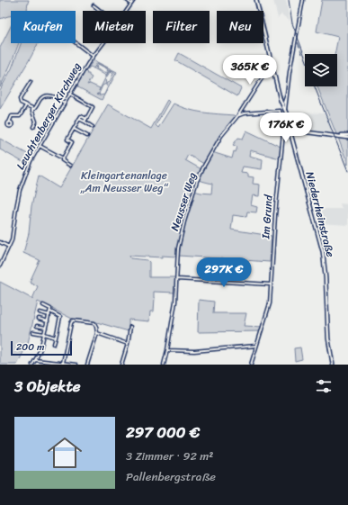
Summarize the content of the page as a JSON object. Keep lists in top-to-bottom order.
{
  "streets": {
    "street": [
      "Leuchtenberger Kirchweg",
      "Neusser Weg",
      "Niederrheinstraße",
      "Im Grund"
    ]
  },
  "parks": ["Kleingartenanlage „Am Neusser Weg“"],
  "scale_bar": "200 m",
  "page": {
    "chip": [
      "Kaufen",
      "Mieten",
      "Filter",
      "Neu"
    ],
    "price": ["365K €", "176K €", "297K €"],
    "scale": "200 m",
    "heading": "3 Objekte",
    "list": [
      {
        "name": "297 000 €",
        "note": "3 Zimmer · 92 m² · Pallenbergstraße"
      }
    ]
  }
}
